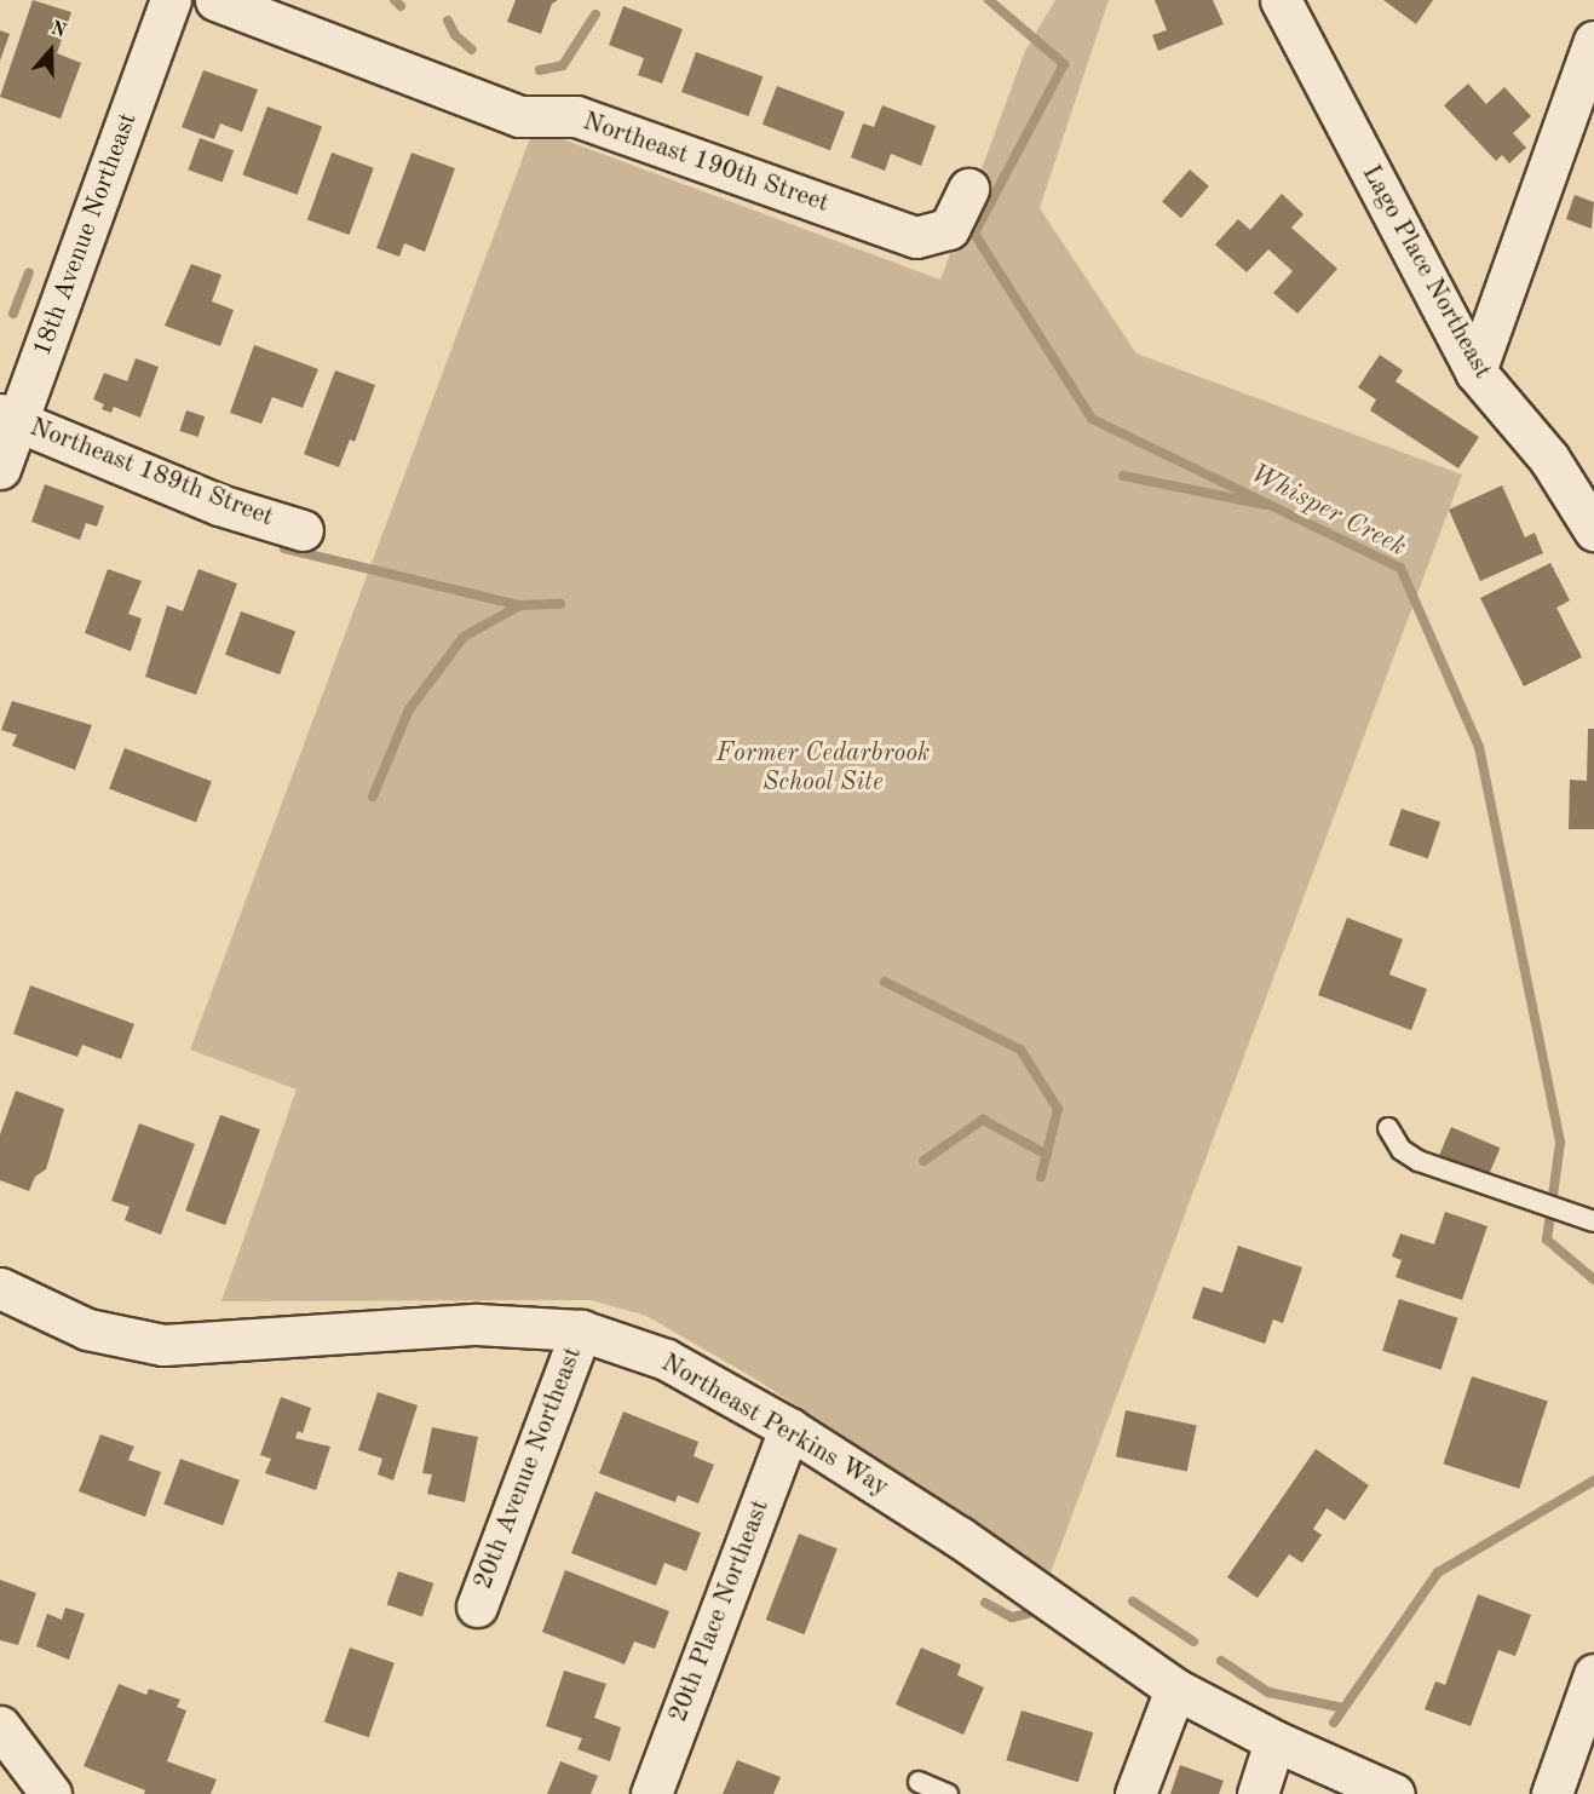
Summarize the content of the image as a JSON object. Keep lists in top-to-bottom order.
{
  "streets": {
    "street": [
      "Northeast 190th Street",
      "18th Avenue Northeast",
      "Lago Place Northeast",
      "Northeast 189th Street",
      "Northeast Perkins Way",
      "20th Avenue Northeast",
      "20th Place Northeast"
    ]
  },
  "crossings": [
    ["18th Avenue Northeast", "Northeast 189th Street"],
    ["Northeast Perkins Way", "20th Avenue Northeast"],
    ["Northeast Perkins Way", "20th Place Northeast"]
  ],
  "water": ["Whisper Creek"],
  "parks": ["Former Cedarbrook School Site"],
  "north": "top"
}
